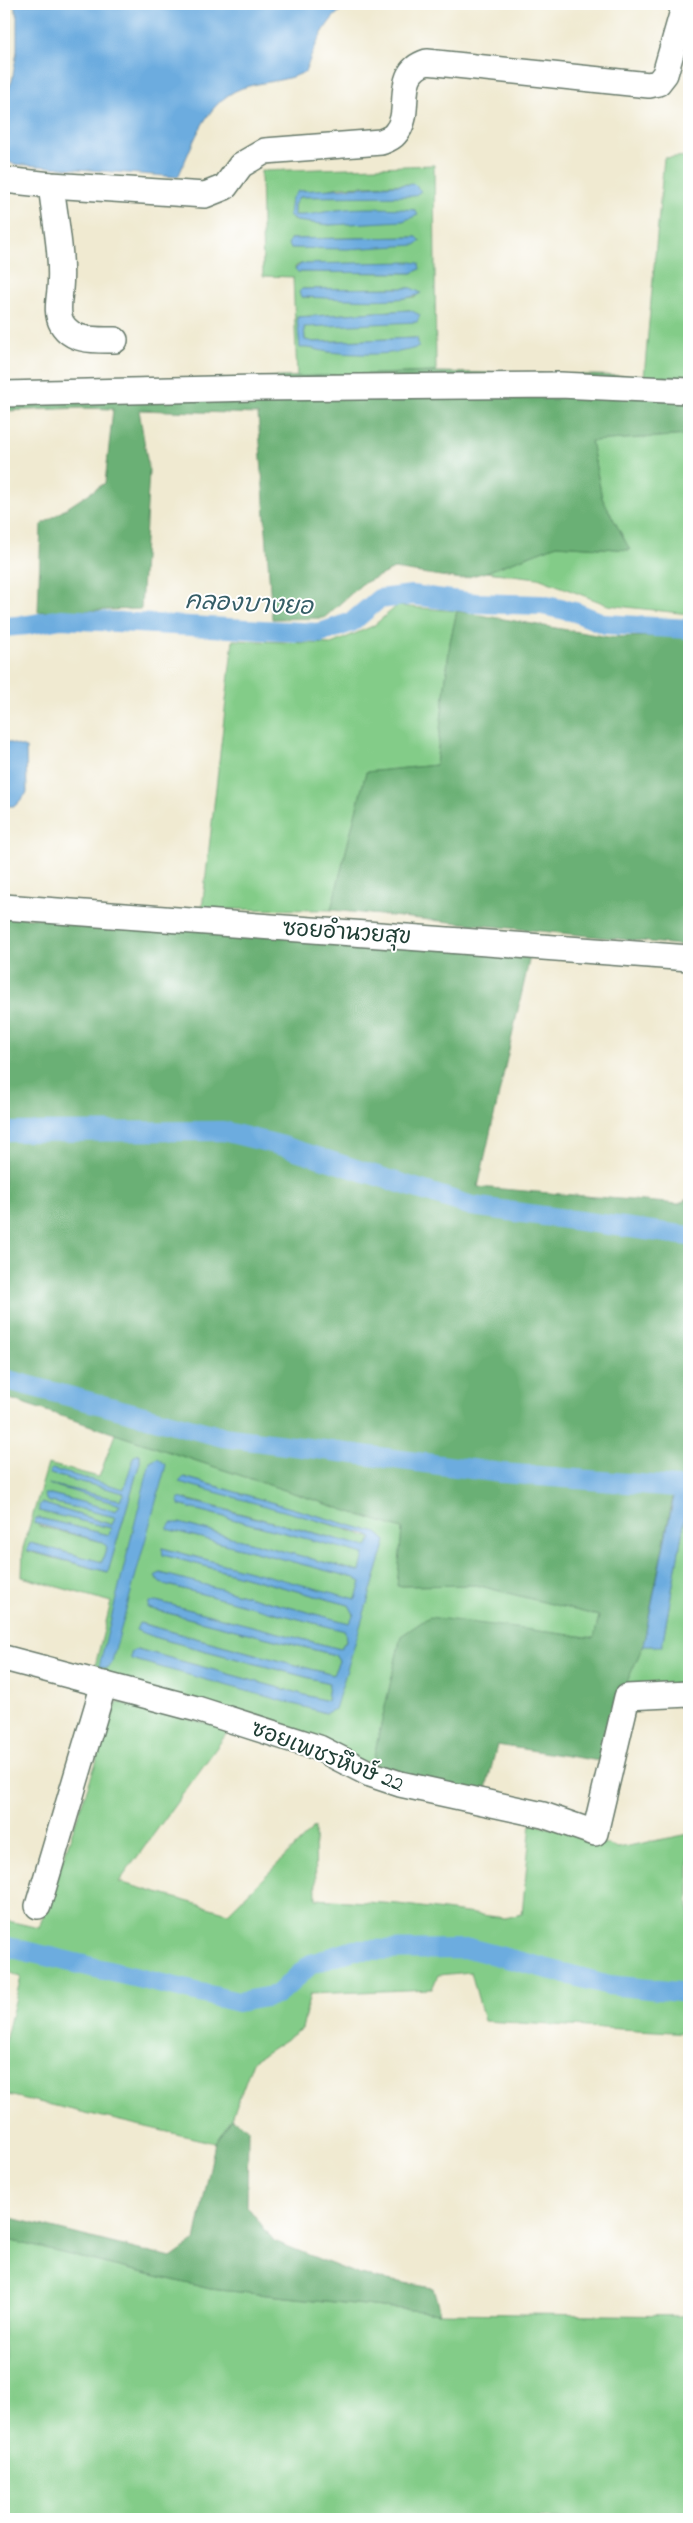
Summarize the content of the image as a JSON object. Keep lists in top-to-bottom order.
{
  "streets": {
    "street": ["ซอยอำนวยสุข", "ซอยเพชรหึงษ์ 22"]
  },
  "water": ["คลองบางยอ"]
}
